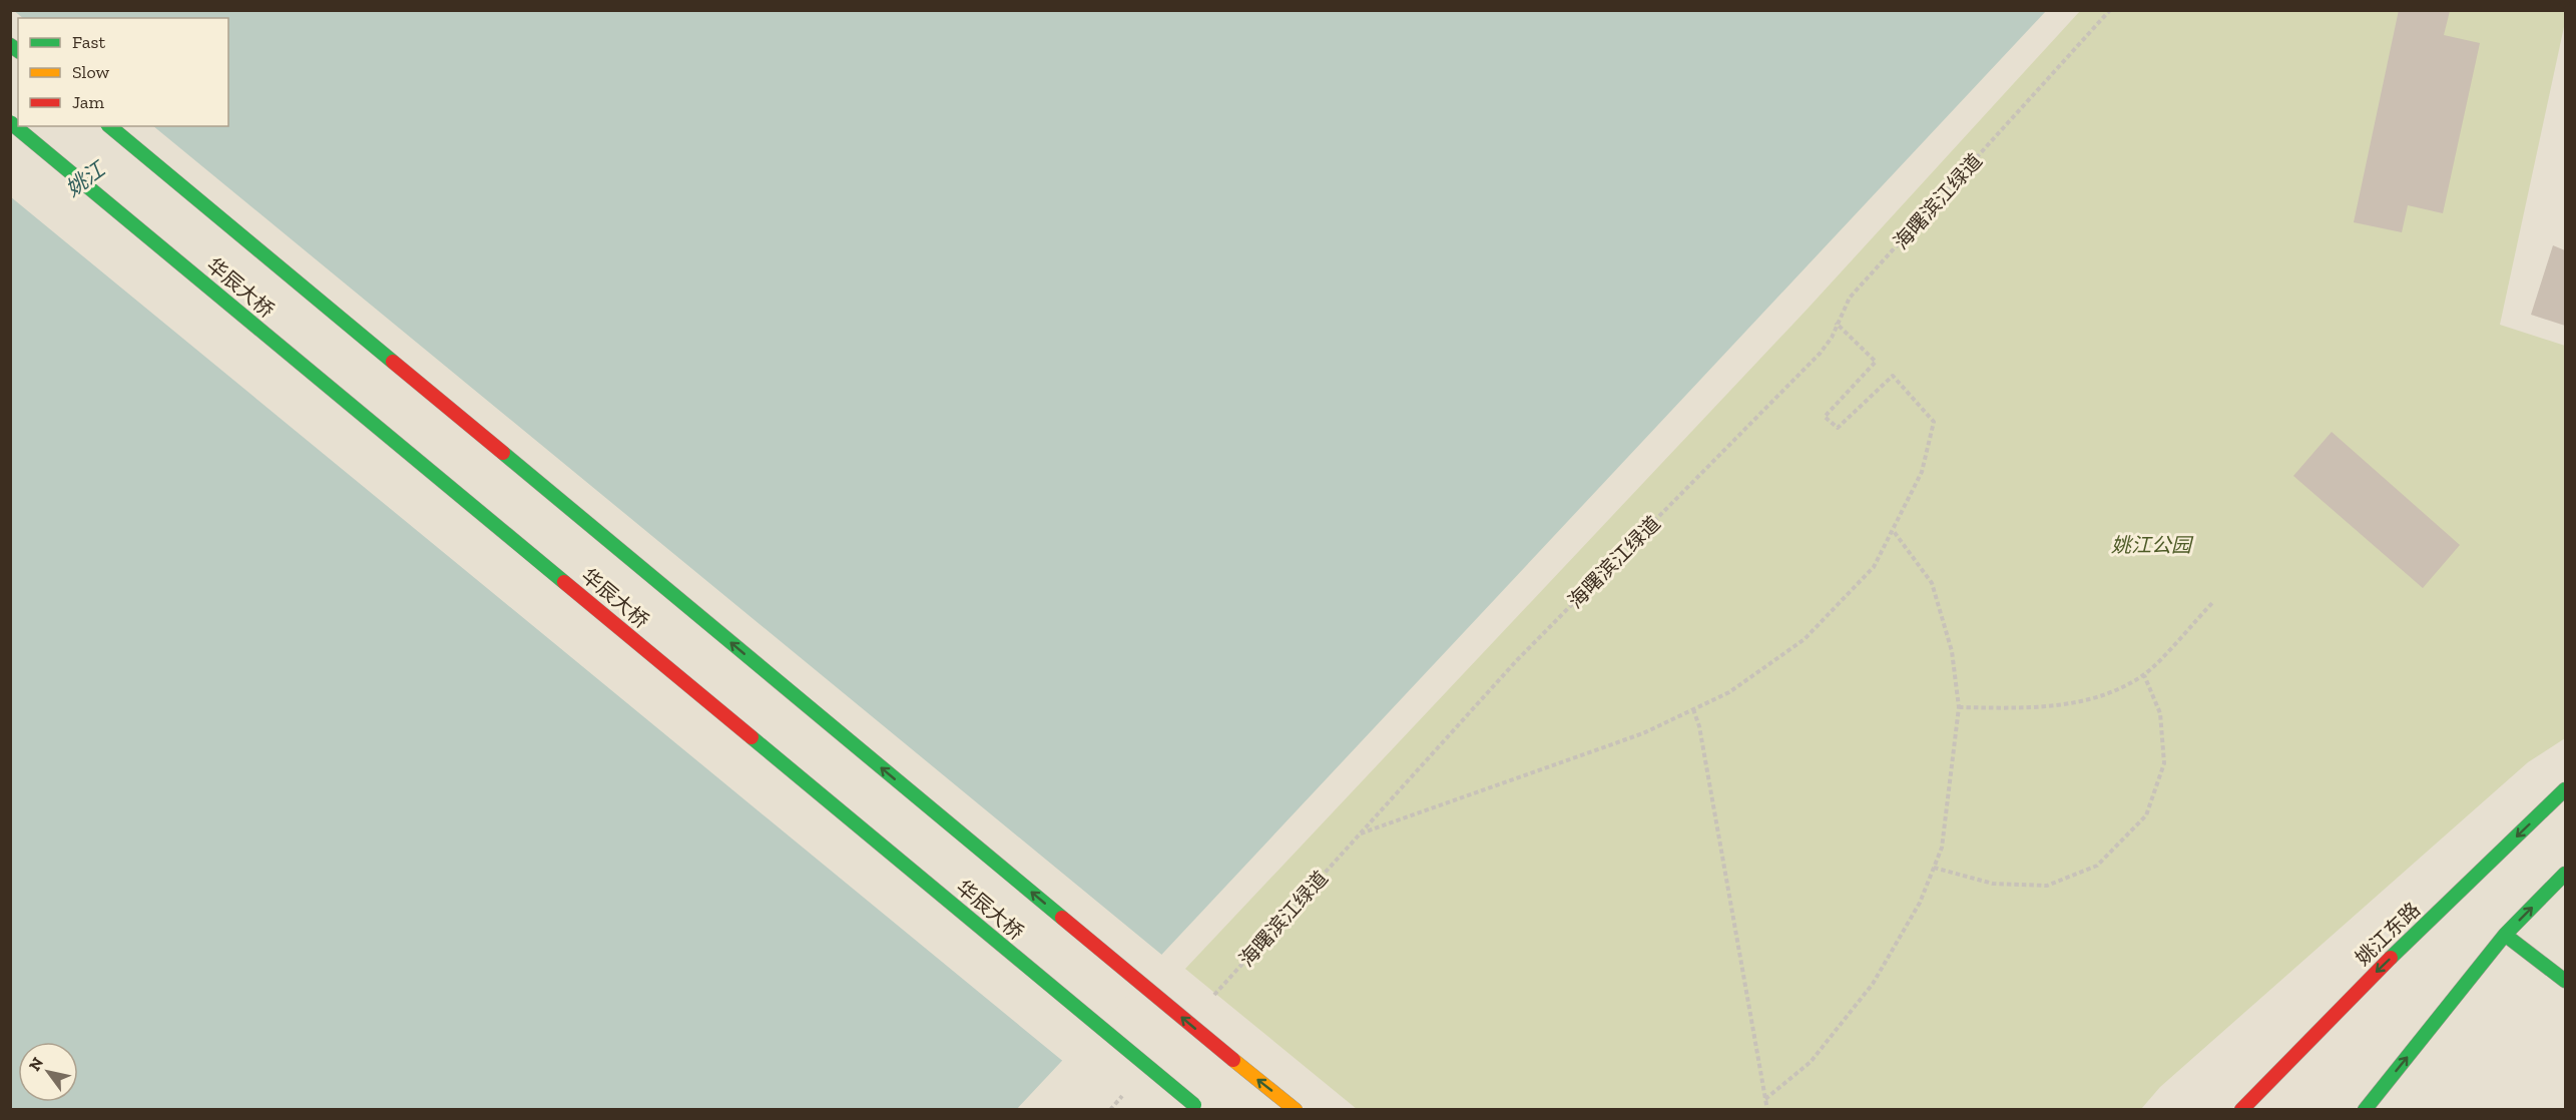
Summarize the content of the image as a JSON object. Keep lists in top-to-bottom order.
{
  "streets": {
    "main road": ["华辰大桥", "姚江东路"],
    "path": ["海曙滨江绿道"]
  },
  "water": ["姚江"],
  "parks": ["姚江公园"],
  "legend": ["Fast", "Slow", "Jam"],
  "north": "top left"
}
